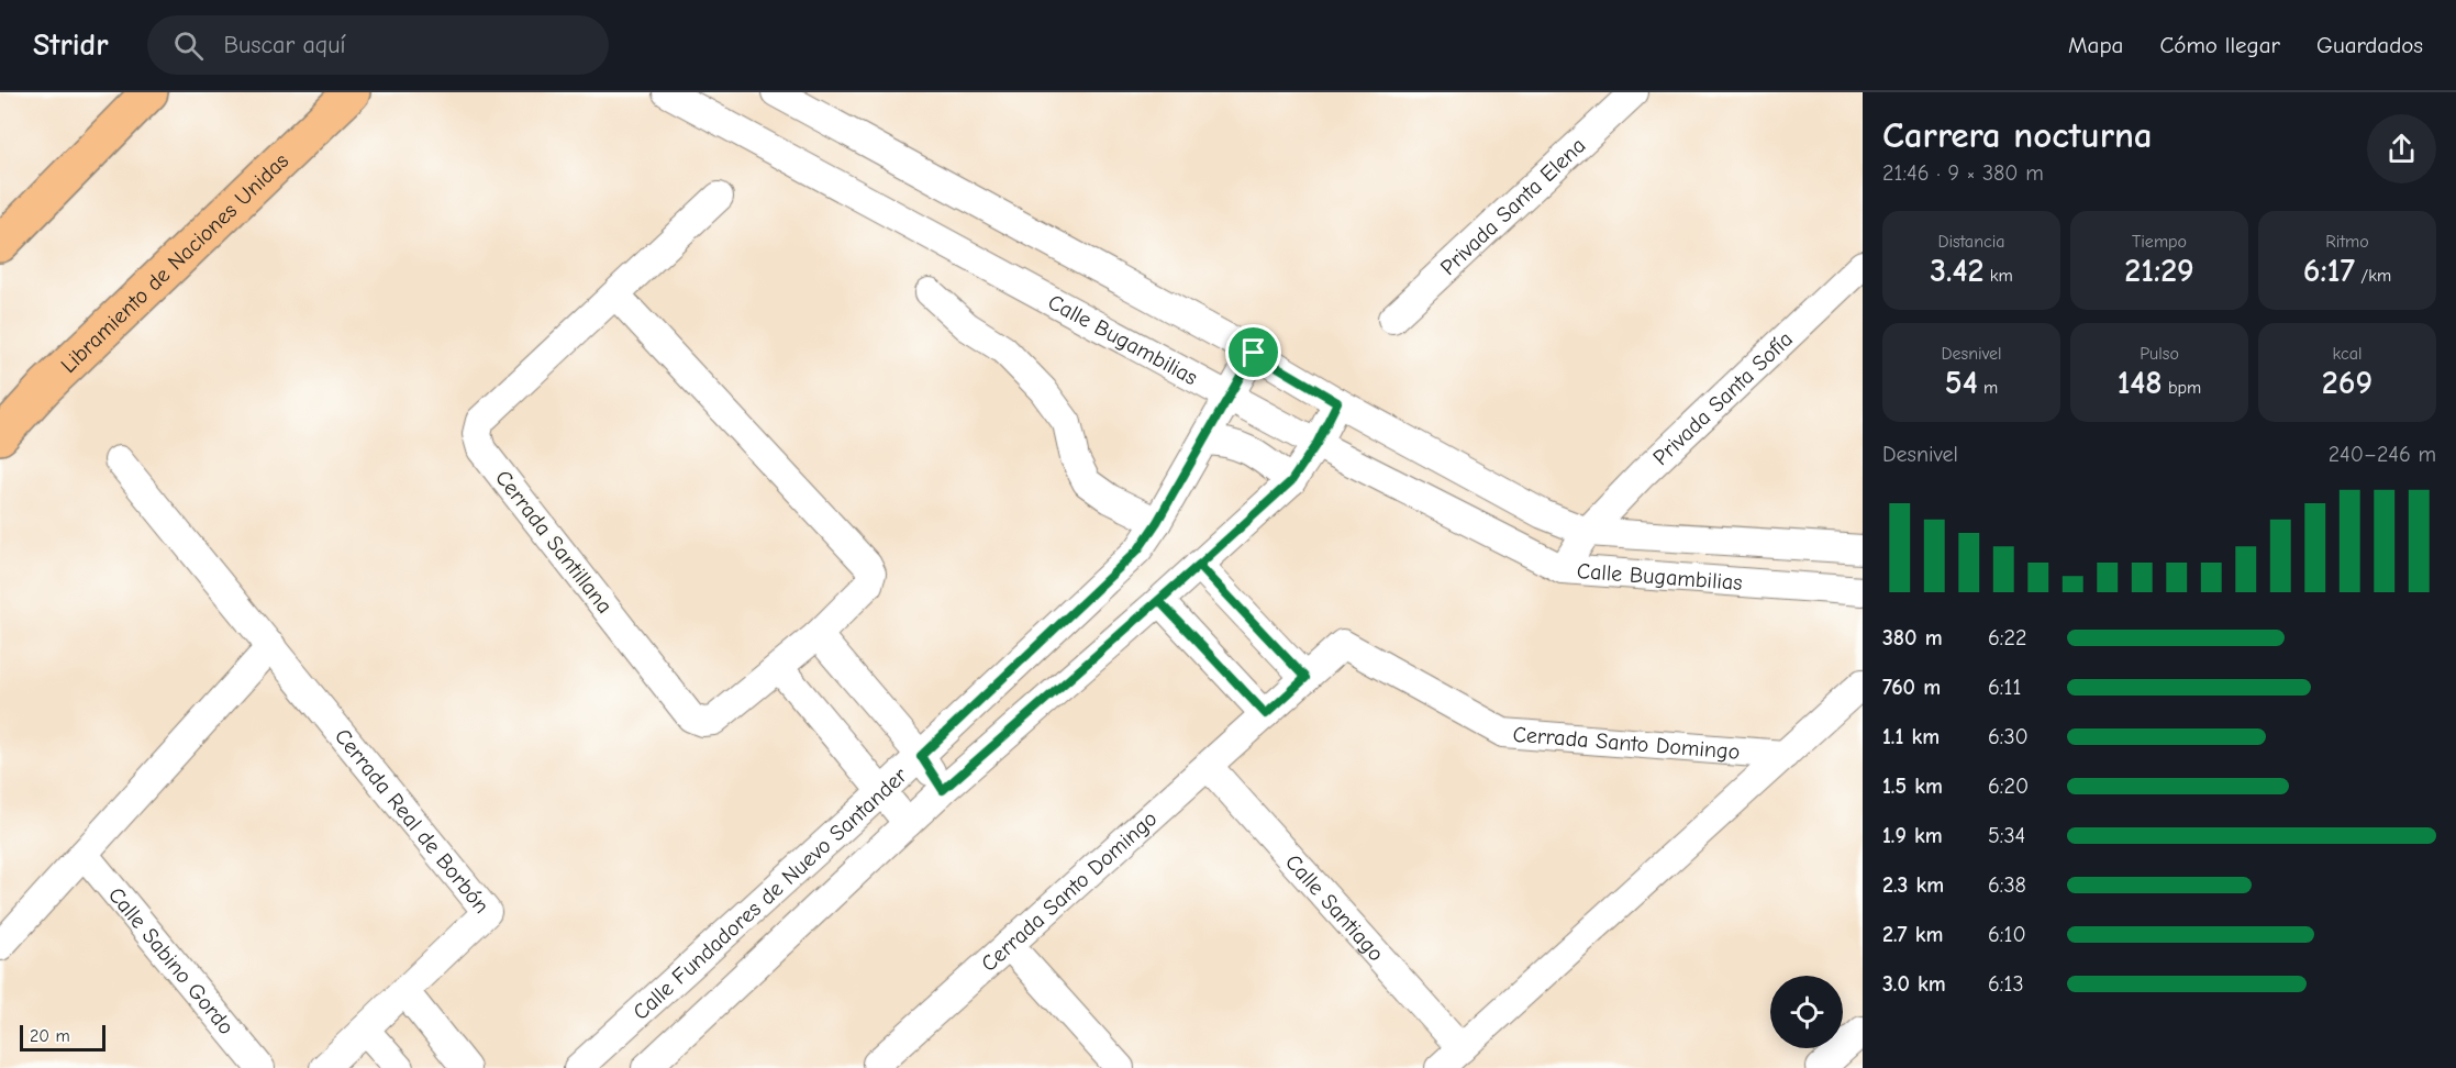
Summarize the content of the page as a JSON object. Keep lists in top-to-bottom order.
{
  "streets": {
    "highway": ["Libramiento de Naciones Unidas"],
    "street": [
      "Privada Santa Elena",
      "Calle Bugambilias",
      "Privada Santa Sofía",
      "Cerrada Santillana",
      "Cerrada Santo Domingo",
      "Cerrada Real de Borbón",
      "Calle Fundadores de Nuevo Santander",
      "Calle Santiago",
      "Calle Sabino Gordo"
    ]
  },
  "crossings": [
    ["Calle Bugambilias", "Privada Santa Sofía"],
    ["Calle Bugambilias", "Calle Fundadores de Nuevo Santander"],
    ["Cerrada Santo Domingo", "Calle Santiago"]
  ],
  "scale_bar": "20 m",
  "page": {
    "header": "Stridr",
    "search": "Buscar aquí",
    "nav": ["Mapa", "Cómo llegar", "Guardados"],
    "heading": ["Carrera nocturna", "21:46 · 9 × 380 m"],
    "stats": [
      ["Distancia", "3.42 km"],
      ["Tiempo", "21:29"],
      ["Ritmo", "6:17 /km"],
      ["Desnivel", "54 m"],
      ["Pulso", "148 bpm"],
      ["kcal", "269"]
    ],
    "chart": ["Desnivel", "240–246 m"],
    "list": [
      {
        "name": "380 m",
        "note": "6:22"
      },
      {
        "name": "760 m",
        "note": "6:11"
      },
      {
        "name": "1.1 km",
        "note": "6:30"
      },
      {
        "name": "1.5 km",
        "note": "6:20"
      },
      {
        "name": "1.9 km",
        "note": "5:34"
      },
      {
        "name": "2.3 km",
        "note": "6:38"
      },
      {
        "name": "2.7 km",
        "note": "6:10"
      },
      {
        "name": "3.0 km",
        "note": "6:13"
      }
    ],
    "scale": "20 m"
  }
}
